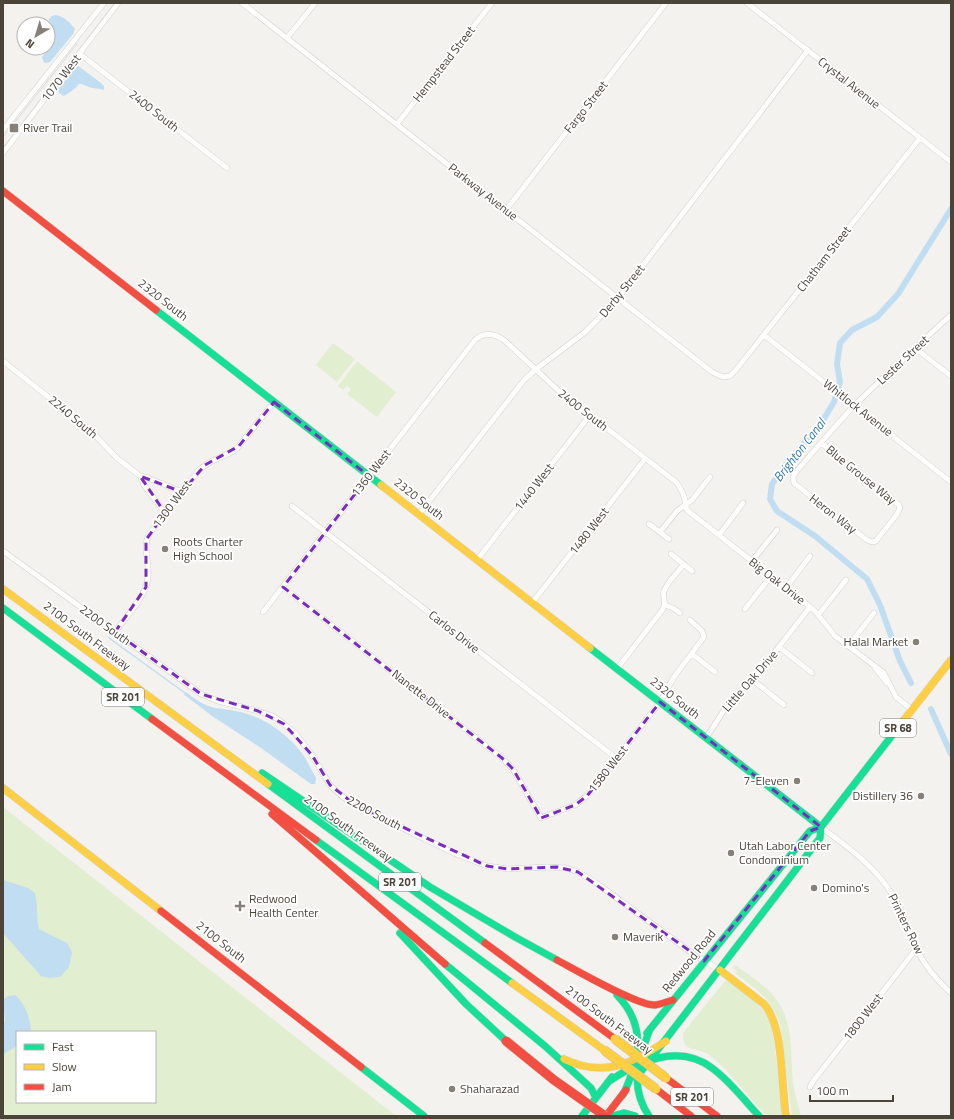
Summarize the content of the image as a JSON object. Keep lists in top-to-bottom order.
{
  "streets": {
    "main road": [
      "2320 South",
      "2100 South Freeway",
      "SR 201",
      "SR 68",
      "2100 South",
      "Redwood Road"
    ],
    "street": [
      "Hempstead Street",
      "1070 West",
      "Crystal Avenue",
      "Fargo Street",
      "2400 South",
      "Parkway Avenue",
      "Chatham Street",
      "Derby Street",
      "Lester Street",
      "Whitlock Avenue",
      "2240 South",
      "1360 West",
      "Blue Grouse Way",
      "1440 West",
      "1300 West",
      "Heron Way",
      "1480 West",
      "Big Oak Drive",
      "2200 South",
      "Carlos Drive",
      "Little Oak Drive",
      "Nanette Drive",
      "1580 West",
      "Printers Row",
      "1800 West"
    ]
  },
  "crossings": [
    ["Hempstead Street", "Parkway Avenue"],
    ["1070 West", "2400 South"],
    ["Crystal Avenue", "Chatham Street"],
    ["Crystal Avenue", "Derby Street"],
    ["Fargo Street", "Parkway Avenue"],
    ["2400 South", "Derby Street"],
    ["2400 South", "1360 West"],
    ["2400 South", "1440 West"],
    ["2400 South", "1480 West"],
    ["2400 South", "Big Oak Drive"],
    ["Parkway Avenue", "Chatham Street"],
    ["Parkway Avenue", "Derby Street"],
    ["Chatham Street", "Whitlock Avenue"],
    ["Derby Street", "2320 South"],
    ["2320 South", "1360 West"],
    ["2320 South", "1440 West"],
    ["2320 South", "1300 West"],
    ["2320 South", "1480 West"],
    ["2320 South", "Little Oak Drive"],
    ["2320 South", "1580 West"],
    ["2320 South", "Printers Row"],
    ["2320 South", "Redwood Road"],
    ["Lester Street", "Whitlock Avenue"],
    ["Lester Street", "Blue Grouse Way"],
    ["Lester Street", "Heron Way"],
    ["2240 South", "1300 West"],
    ["1360 West", "Carlos Drive"],
    ["1360 West", "Nanette Drive"],
    ["Blue Grouse Way", "Heron Way"],
    ["1300 West", "2200 South"],
    ["Big Oak Drive", "Little Oak Drive"],
    ["Big Oak Drive", "Redwood Road"],
    ["2200 South", "Redwood Road"],
    ["Carlos Drive", "1580 West"],
    ["Nanette Drive", "1580 West"],
    ["Printers Row", "Redwood Road"],
    ["Printers Row", "1800 West"]
  ],
  "water": ["Brighton Canal"],
  "places": {
    "transit": ["River Trail"],
    "other": [
      "Roots Charter High School",
      "Halal Market",
      "7-Eleven",
      "Distillery 36",
      "Utah Labor Center Condominium",
      "Domino's",
      "Maverik",
      "Shaharazad"
    ],
    "health": ["Redwood Health Center"]
  },
  "legend": ["Fast", "Slow", "Jam"],
  "scale_bar": "100 m",
  "north": "bottom left"
}
